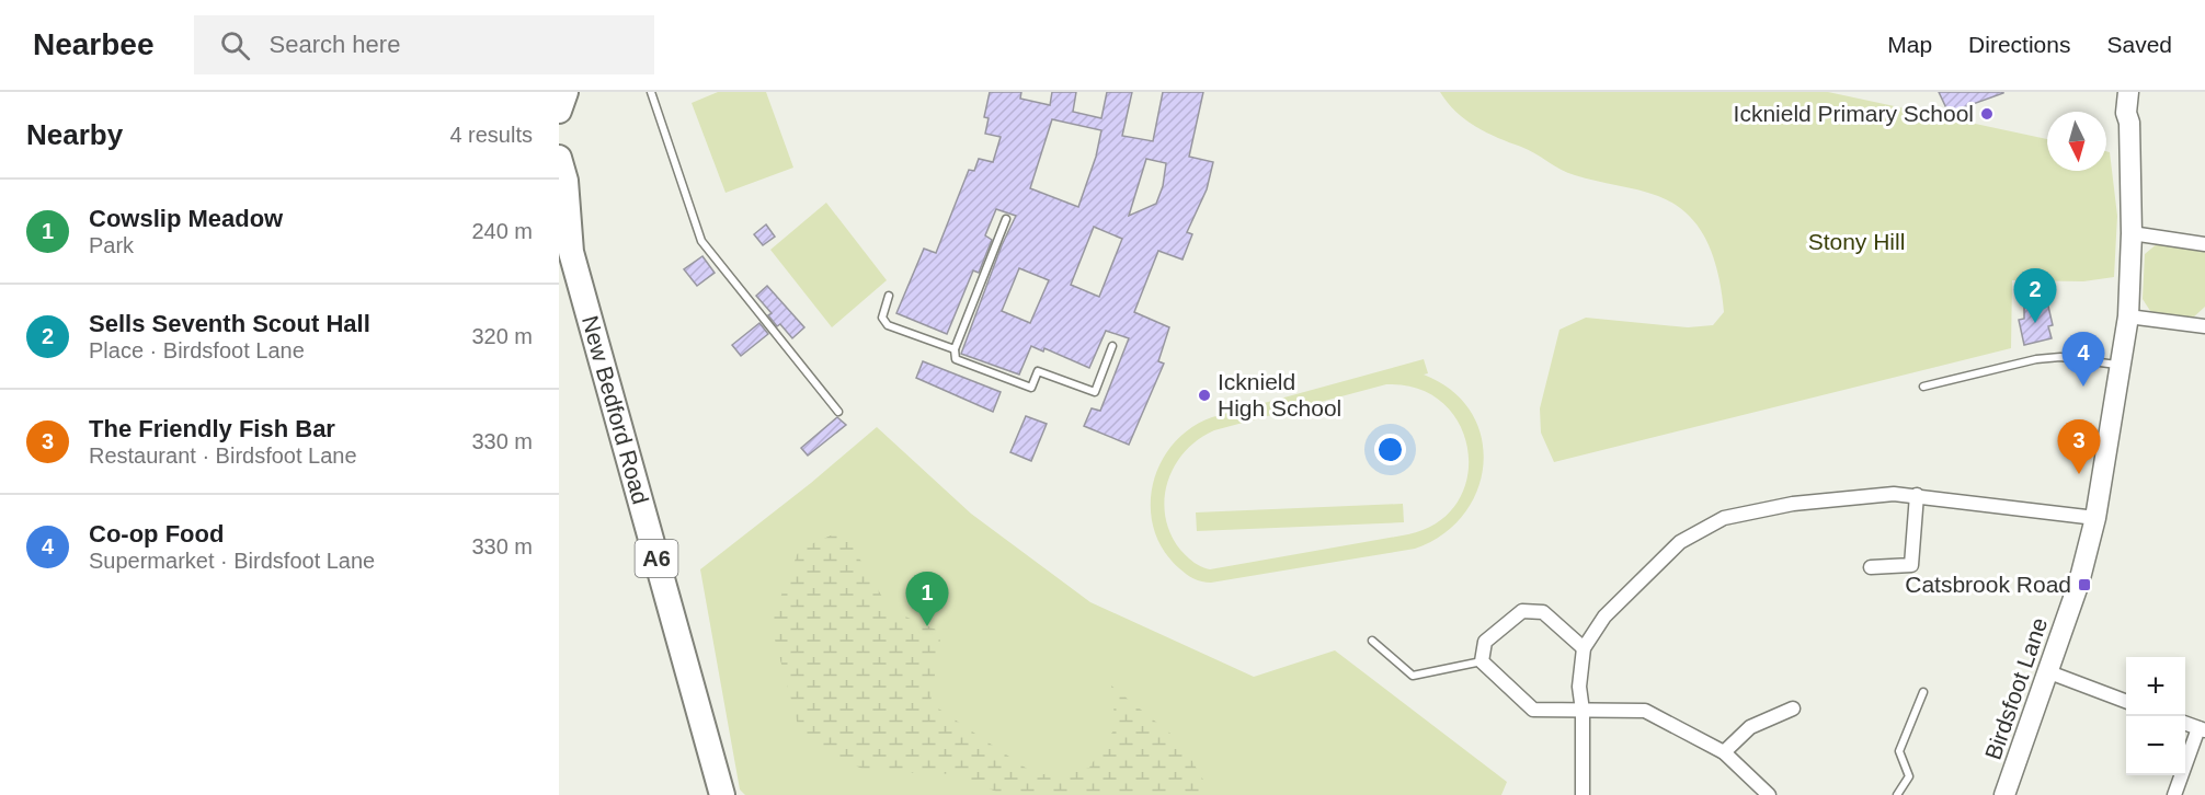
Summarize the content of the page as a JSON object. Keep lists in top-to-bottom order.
{
  "streets": {
    "highway": ["New Bedford Road", "A6"],
    "street": ["Birdsfoot Lane"]
  },
  "parks": ["Stony Hill"],
  "places": {
    "other": ["Icknield Primary School", "Icknield High School"],
    "transit": ["Catsbrook Road"]
  },
  "north": "bottom",
  "page": {
    "header": "Nearbee",
    "search": "Search here",
    "nav": ["Map", "Directions", "Saved"],
    "heading": ["Nearby", "4 results"],
    "list": [
      {
        "mark": "1",
        "name": "Cowslip Meadow",
        "note": "Park",
        "value": "240 m"
      },
      {
        "mark": "2",
        "name": "Sells Seventh Scout Hall",
        "note": "Place · Birdsfoot Lane",
        "value": "320 m"
      },
      {
        "mark": "3",
        "name": "The Friendly Fish Bar",
        "note": "Restaurant · Birdsfoot Lane",
        "value": "330 m"
      },
      {
        "mark": "4",
        "name": "Co-op Food",
        "note": "Supermarket · Birdsfoot Lane",
        "value": "330 m"
      }
    ],
    "pins": [
      "2",
      "4",
      "3",
      "1"
    ],
    "map_buttons": ["+", "−"]
  }
}
